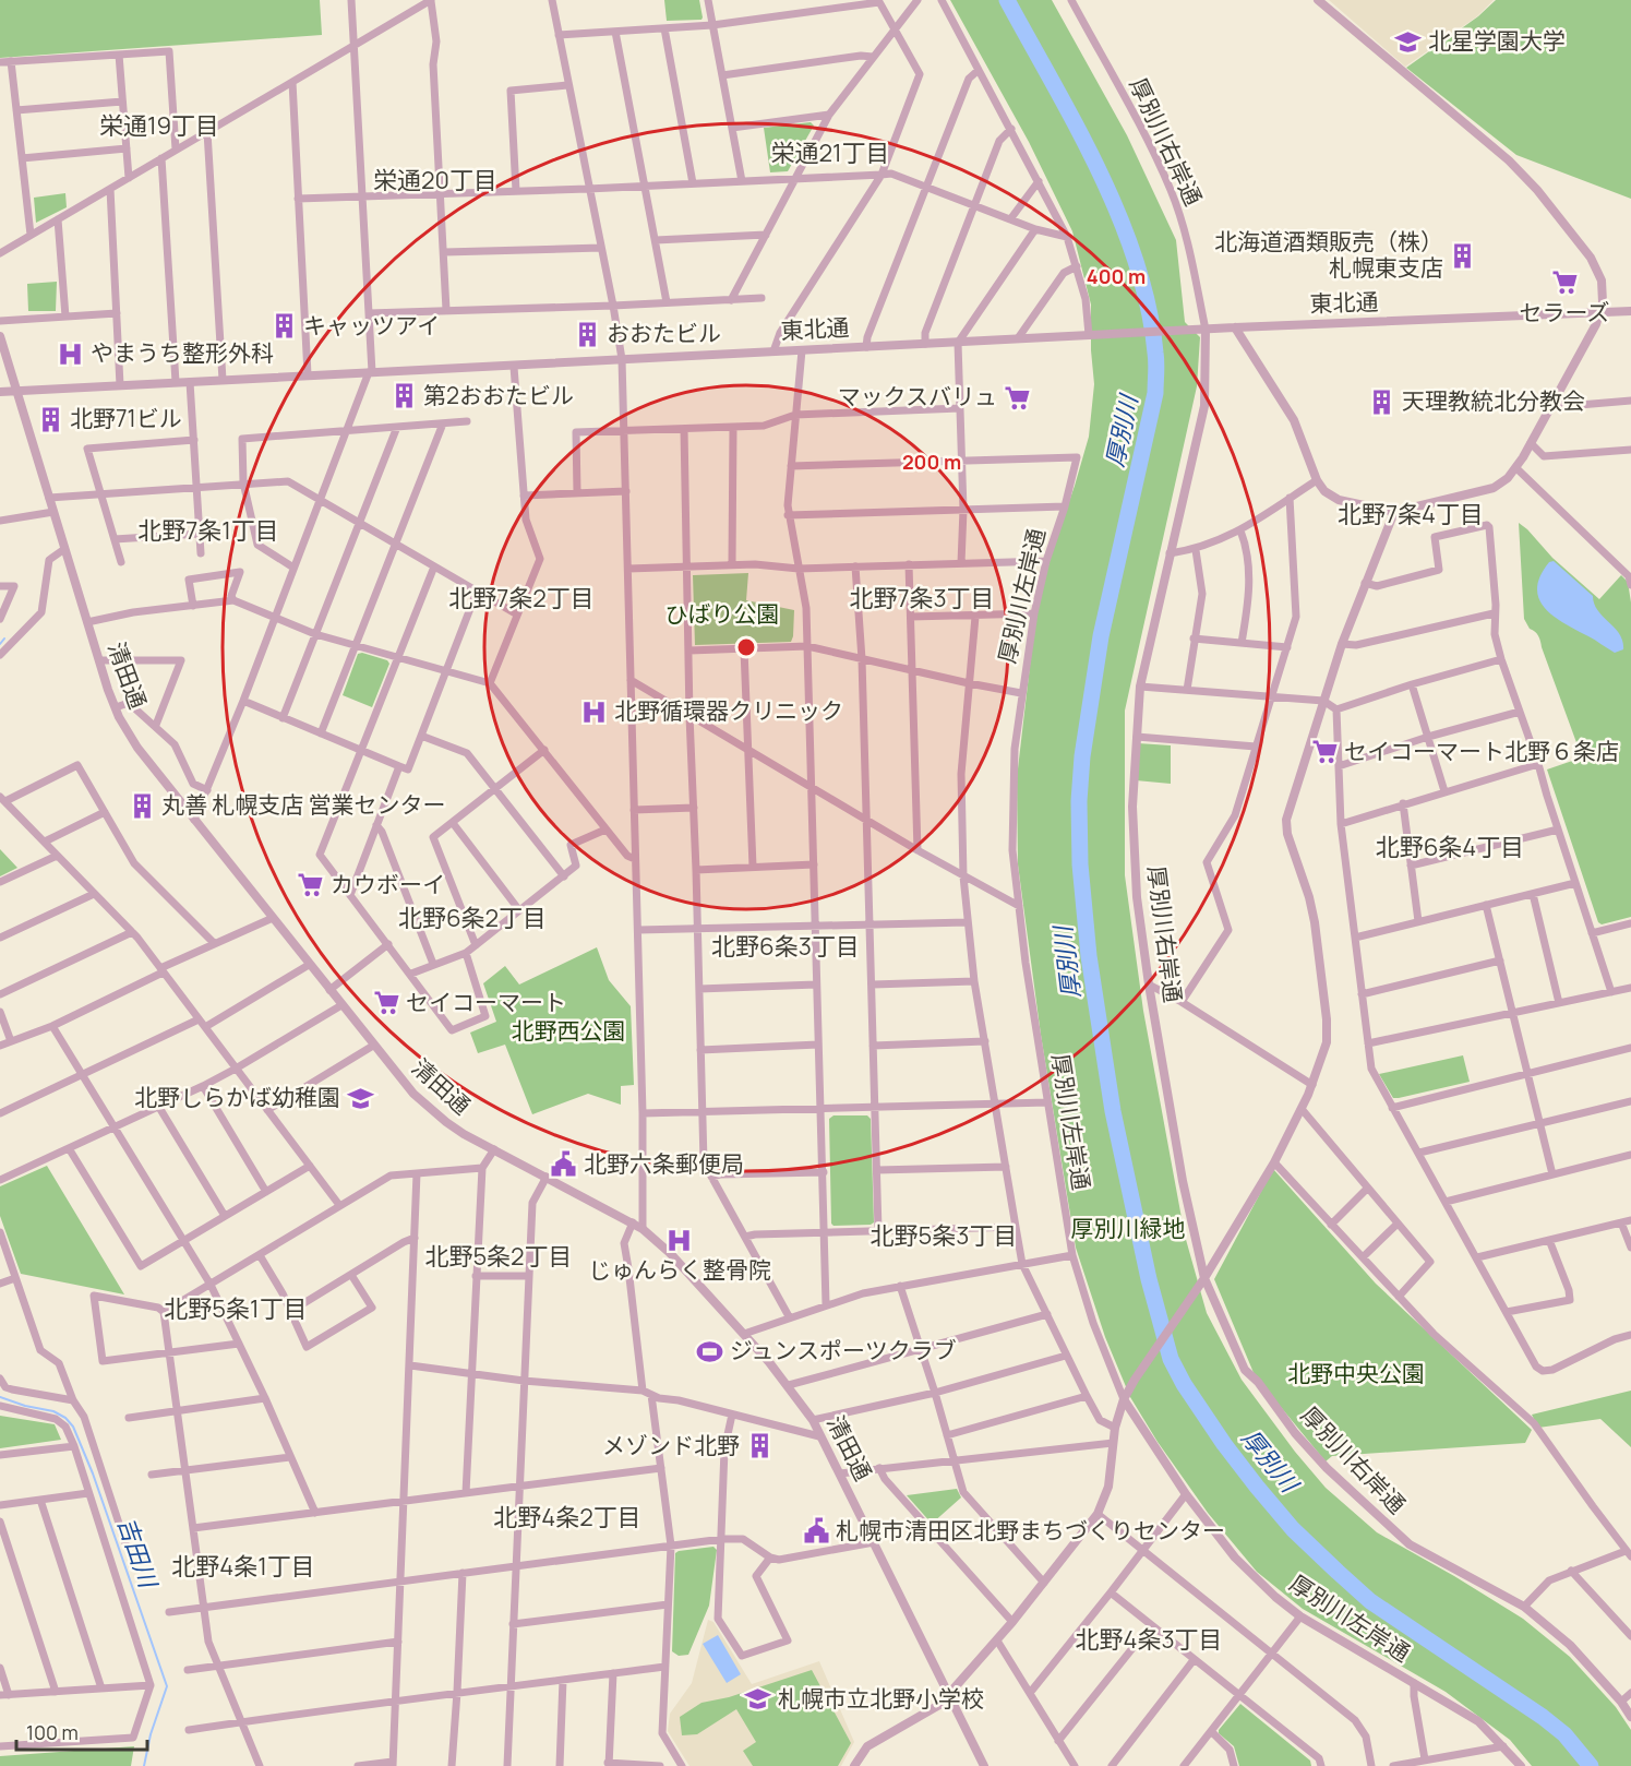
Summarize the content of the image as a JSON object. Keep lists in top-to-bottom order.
{
  "streets": {
    "street": [
      "厚別川右岸通",
      "東北通",
      "厚別川左岸通",
      "清田通"
    ]
  },
  "crossings": [
    ["厚別川右岸通", "東北通"],
    ["東北通", "清田通"]
  ],
  "districts": [
    "栄通19丁目",
    "栄通21丁目",
    "栄通20丁目",
    "北野7条4丁目",
    "北野7条1丁目",
    "北野7条2丁目",
    "北野7条3丁目",
    "北野6条4丁目",
    "北野6条2丁目",
    "北野6条3丁目",
    "北野5条3丁目",
    "北野5条2丁目",
    "北野5条1丁目",
    "北野4条2丁目",
    "北野4条1丁目",
    "北野4条3丁目"
  ],
  "water": ["厚別川", "吉田川"],
  "parks": [
    "ひばり公園",
    "北野西公園",
    "厚別川緑地",
    "北野中央公園"
  ],
  "places": {
    "school or university": ["北星学園大学", "北野しらかば幼稚園", "札幌市立北野小学校"],
    "building": [
      "北海道酒類販売（株） 札幌東支店",
      "キャッツアイ",
      "おおたビル",
      "第2おおたビル",
      "天理教統北分教会",
      "北野71ビル",
      "丸善 札幌支店 営業センター",
      "メゾンド北野"
    ],
    "supermarket": [
      "セラーズ",
      "マックスバリュ",
      "セイコーマート北野６条店",
      "カウボーイ",
      "セイコーマート"
    ],
    "hospital": ["やまうち整形外科", "北野循環器クリニック", "じゅんらく整骨院"],
    "public building": ["北野六条郵便局", "札幌市清田区北野まちづくりセンター"],
    "sports": ["ジュンスポーツクラブ"]
  },
  "scale_bar": "100 m",
  "rings": ["400 m", "200 m"]
}
